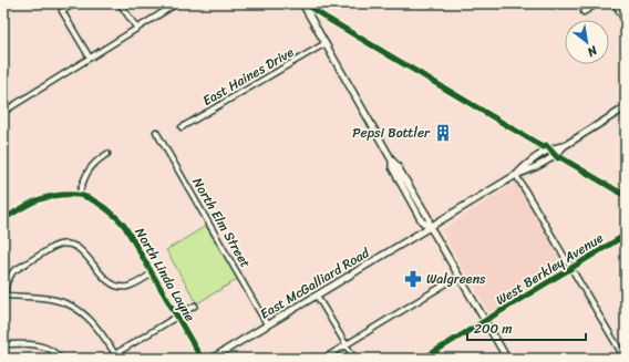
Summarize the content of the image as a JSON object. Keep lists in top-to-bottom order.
{
  "streets": {
    "main road": ["East McGalliard Road"],
    "street": [
      "East Haines Drive",
      "North Elm Street",
      "West Berkley Avenue",
      "North Linda Layne"
    ]
  },
  "crossings": [
    ["North Elm Street", "East McGalliard Road"]
  ],
  "places": {
    "building": ["Pepsi Bottler"],
    "pharmacy": ["Walgreens"]
  },
  "scale_bar": "200 m",
  "north": "bottom right"
}
